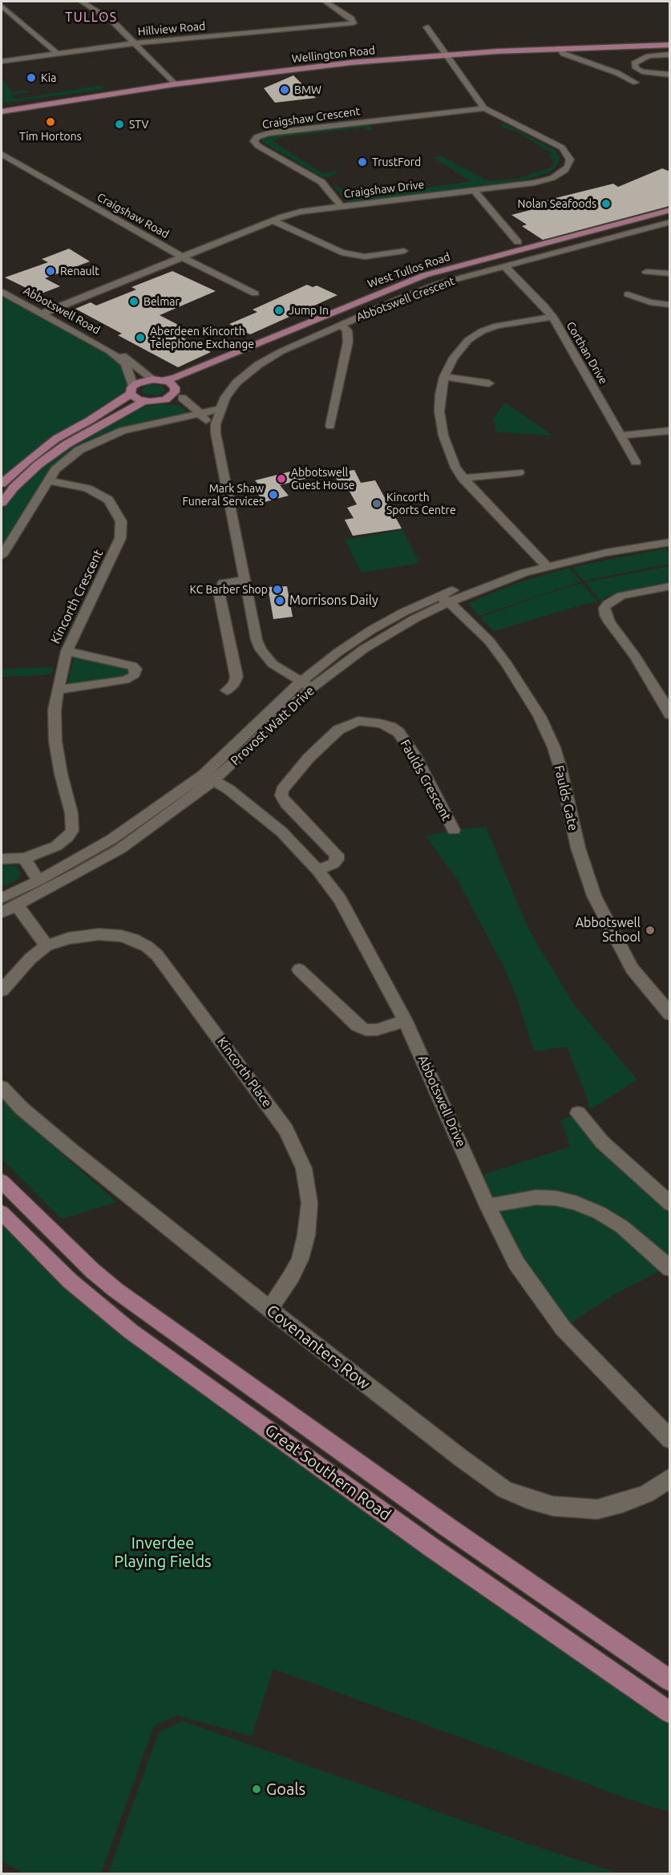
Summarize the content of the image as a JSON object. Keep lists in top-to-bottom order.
{
  "streets": {
    "main road": ["Wellington Road", "West Tullos Road", "Great Southern Road"],
    "street": [
      "Hillview Road",
      "Craigshaw Crescent",
      "Craigshaw Drive",
      "Craigshaw Road",
      "Abbotswell Crescent",
      "Abbotswell Road",
      "Corthan Drive",
      "Kincorth Crescent",
      "Provost Watt Drive",
      "Faulds Crescent",
      "Faulds Gate",
      "Kincorth Place",
      "Abbotswell Drive",
      "Covenanters Row"
    ]
  },
  "crossings": [
    ["Wellington Road", "Craigshaw Drive"],
    ["Craigshaw Crescent", "Craigshaw Drive"],
    ["Craigshaw Drive", "Craigshaw Road"],
    ["Craigshaw Drive", "Abbotswell Road"],
    ["Abbotswell Crescent", "Corthan Drive"],
    ["Abbotswell Crescent", "Provost Watt Drive"],
    ["Provost Watt Drive", "Faulds Gate"],
    ["Provost Watt Drive", "Abbotswell Drive"],
    ["Faulds Crescent", "Abbotswell Drive"],
    ["Kincorth Place", "Covenanters Row"]
  ],
  "districts": ["TULLOS"],
  "parks": ["Inverdee Playing Fields"],
  "places": [
    "Kia",
    "BMW",
    "Tim Hortons",
    "STV",
    "TrustFord",
    "Nolan Seafoods",
    "Renault",
    "Belmar",
    "Jump In",
    "Aberdeen Kincorth Telephone Exchange",
    "Abbotswell Guest House",
    "Mark Shaw Funeral Services",
    "Kincorth Sports Centre",
    "KC Barber Shop",
    "Morrisons Daily",
    "Abbotswell School",
    "Goals"
  ]
}
